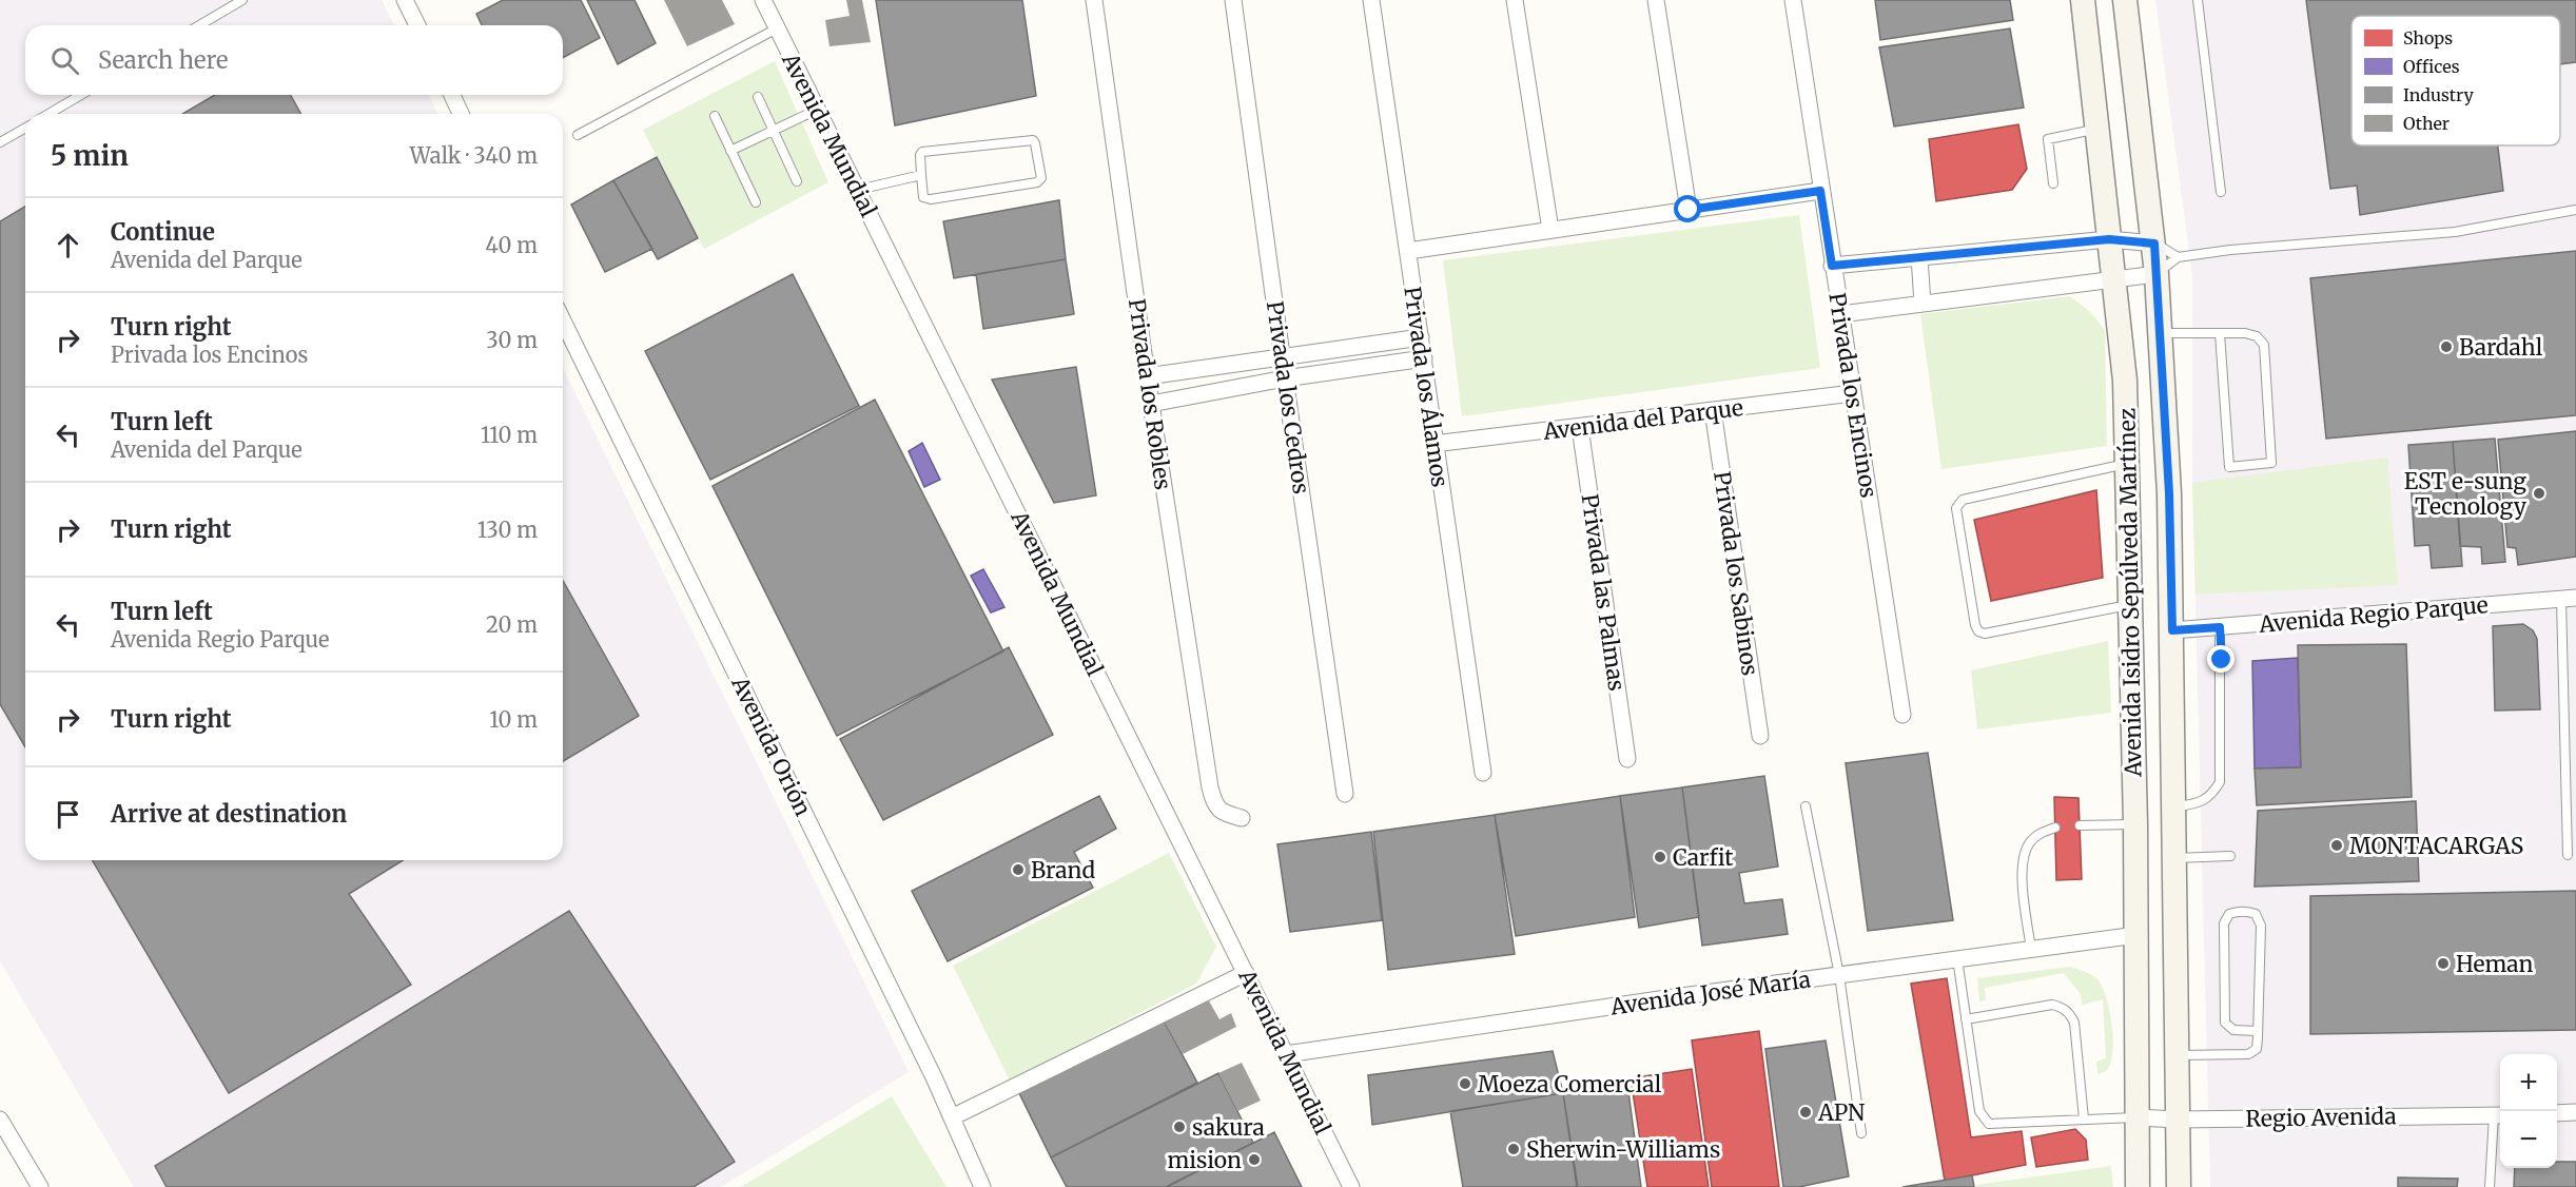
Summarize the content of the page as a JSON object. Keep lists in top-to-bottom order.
{
  "streets": {
    "main road": ["Avenida Isidro Sepúlveda Martínez"],
    "street": [
      "Avenida Mundial",
      "Privada los Álamos",
      "Privada los Robles",
      "Privada los Encinos",
      "Privada los Cedros",
      "Avenida del Parque",
      "Privada los Sabinos",
      "Privada las Palmas",
      "Avenida Regio Parque",
      "Avenida Orión",
      "Avenida José María",
      "Regio Avenida"
    ]
  },
  "crossings": [
    ["Avenida Mundial", "Avenida José María"],
    ["Privada los Álamos", "Avenida del Parque"],
    ["Privada los Encinos", "Avenida del Parque"],
    ["Avenida del Parque", "Privada los Sabinos"],
    ["Avenida del Parque", "Privada las Palmas"],
    ["Avenida Isidro Sepúlveda Martínez", "Avenida Regio Parque"],
    ["Avenida Isidro Sepúlveda Martínez", "Avenida José María"],
    ["Avenida Isidro Sepúlveda Martínez", "Regio Avenida"]
  ],
  "places": [
    "Bardahl",
    "EST e-sung Tecnology",
    "MONTACARGAS",
    "Carfit",
    "Brand",
    "Heman",
    "Moeza Comercial",
    "APN",
    "sakura",
    "Sherwin-Williams",
    "mision"
  ],
  "legend": [
    "Shops",
    "Offices",
    "Industry",
    "Other"
  ],
  "page": {
    "search": "Search here",
    "heading": ["5 min", "Walk · 340 m"],
    "list": [
      ["Continue", "Avenida del Parque", "40 m"],
      ["Turn right", "Privada los Encinos", "30 m"],
      ["Turn left", "Avenida del Parque", "110 m"],
      ["Turn right", "130 m"],
      ["Turn left", "Avenida Regio Parque", "20 m"],
      ["Turn right", "10 m"],
      "Arrive at destination"
    ],
    "map_buttons": ["+", "−"]
  }
}
